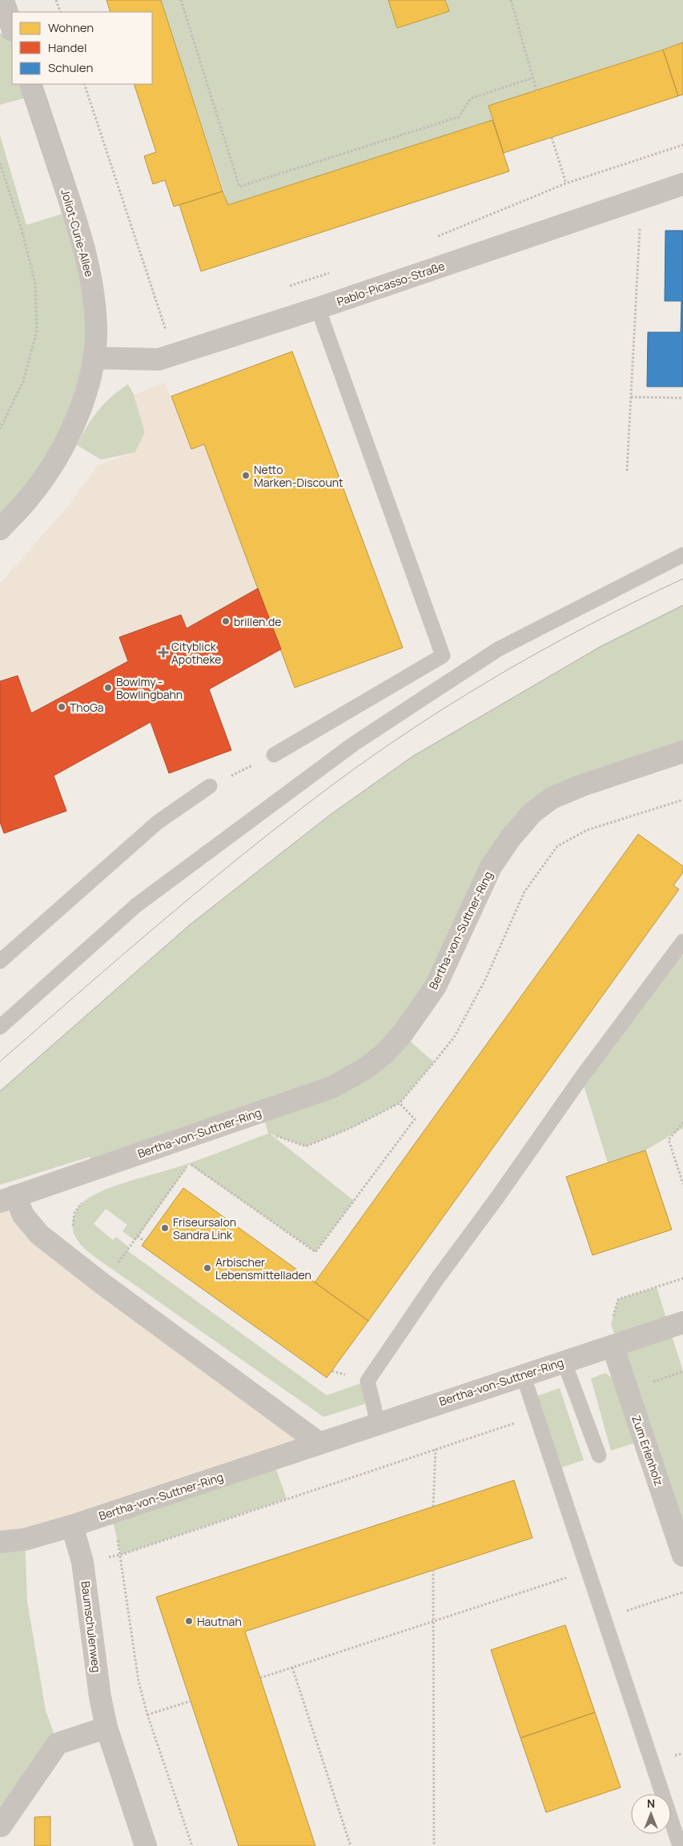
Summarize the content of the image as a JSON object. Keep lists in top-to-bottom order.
{
  "streets": {
    "street": [
      "Joliot-Curie-Allee",
      "Pablo-Picasso-Straße",
      "Bertha-von-Suttner-Ring",
      "Zum Erlenholz",
      "Baumschulenweg"
    ]
  },
  "crossings": [
    ["Joliot-Curie-Allee", "Pablo-Picasso-Straße"],
    ["Bertha-von-Suttner-Ring", "Zum Erlenholz"],
    ["Bertha-von-Suttner-Ring", "Baumschulenweg"]
  ],
  "places": {
    "other": [
      "Netto Marken-Discount",
      "brillen.de",
      "Bowlmy - Bowlingbahn",
      "ThoGa",
      "Friseursalon Sandra Link",
      "Arbischer Lebensmittelladen",
      "Hautnah"
    ],
    "health": ["Cityblick Apotheke"]
  },
  "legend": ["Wohnen", "Handel", "Schulen"],
  "north": "top"
}
